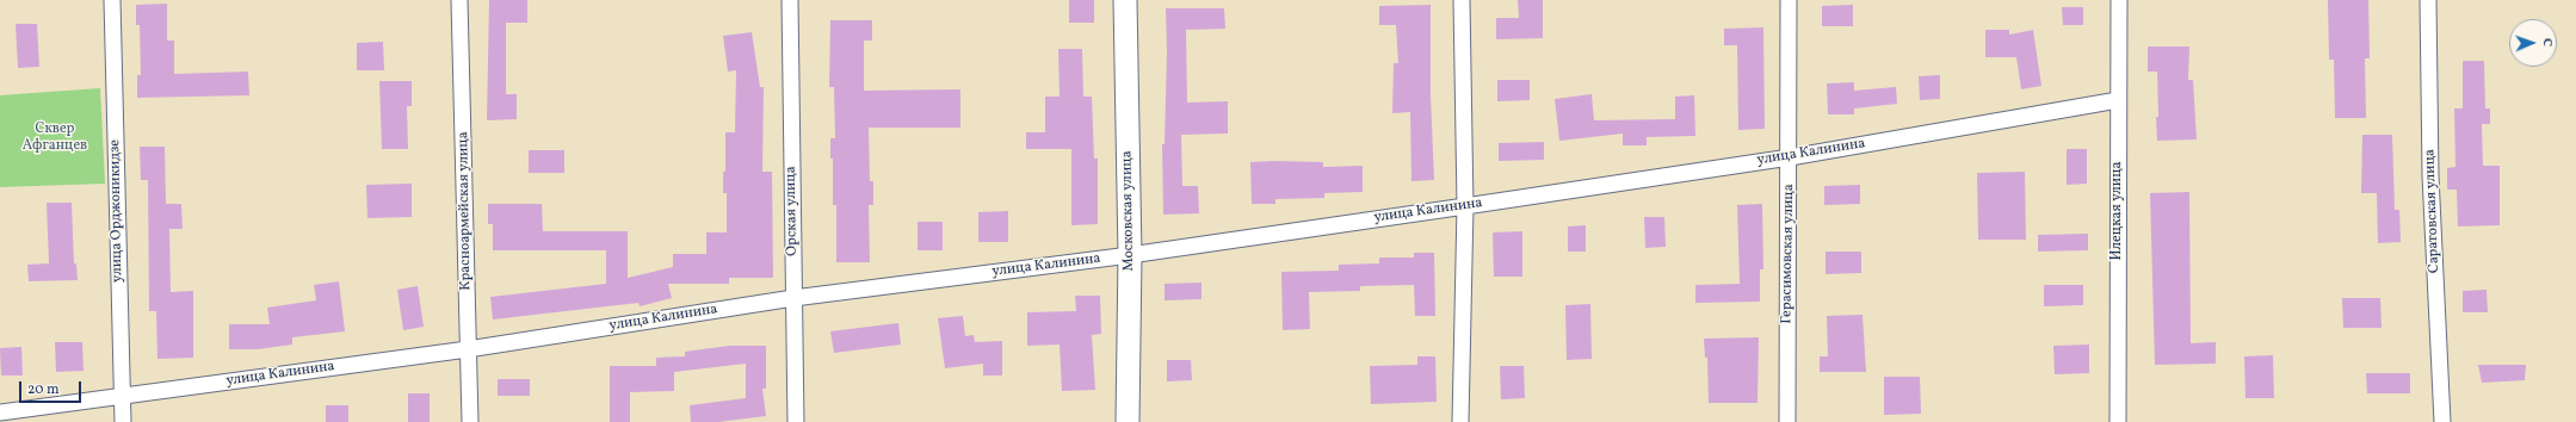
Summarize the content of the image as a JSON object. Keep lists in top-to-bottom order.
{
  "streets": {
    "street": [
      "улица Калинина",
      "улица Орджоникидзе",
      "Красноармейская улица",
      "Орская улица",
      "Московская улица",
      "Илецкая улица",
      "Саратовская улица",
      "Герасимовская улица"
    ]
  },
  "crossings": [
    ["улица Калинина", "улица Орджоникидзе"],
    ["улица Калинина", "Красноармейская улица"],
    ["улица Калинина", "Орская улица"],
    ["улица Калинина", "Московская улица"],
    ["улица Калинина", "Илецкая улица"],
    ["улица Калинина", "Герасимовская улица"]
  ],
  "parks": ["Сквер Афганцев"],
  "scale_bar": "20 m",
  "north": "right"
}
